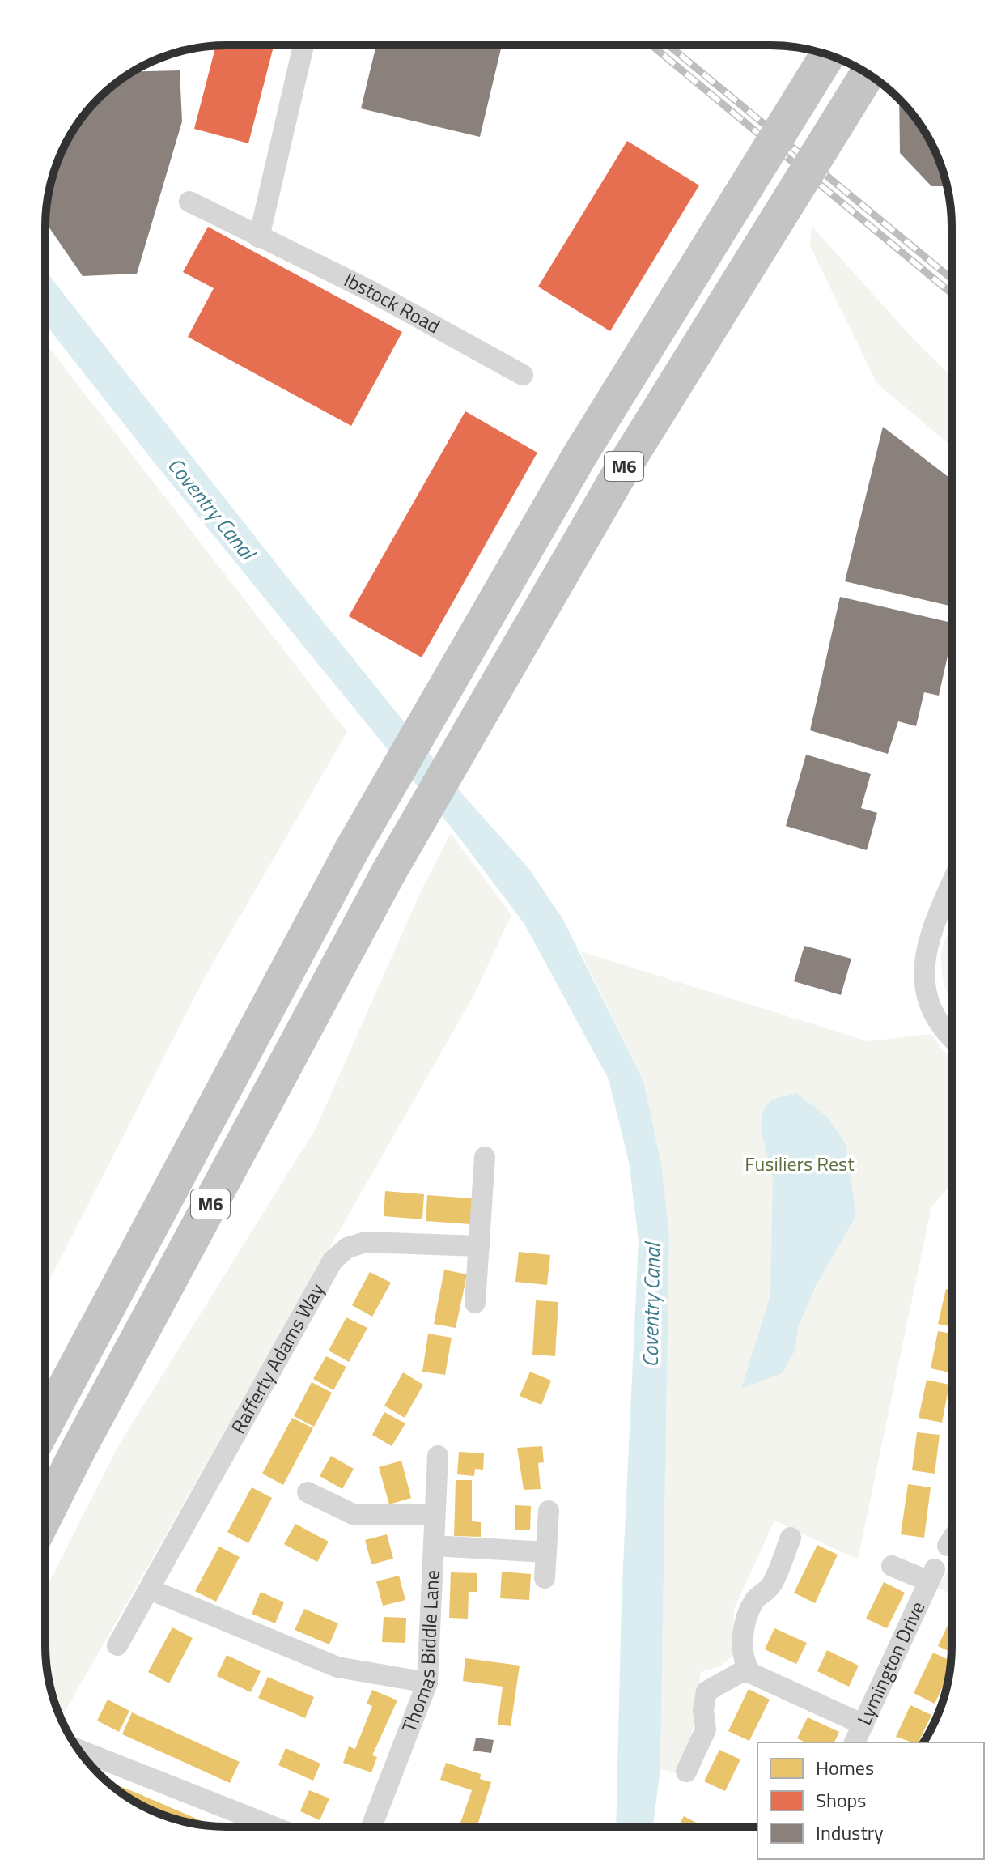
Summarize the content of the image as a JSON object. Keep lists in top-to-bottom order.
{
  "streets": {
    "highway": ["M6"],
    "street": [
      "Ibstock Road",
      "Rafferty Adams Way",
      "Thomas Biddle Lane",
      "Lymington Drive"
    ]
  },
  "water": ["Coventry Canal"],
  "parks": ["Fusiliers Rest"],
  "legend": ["Homes", "Shops", "Industry"]
}
